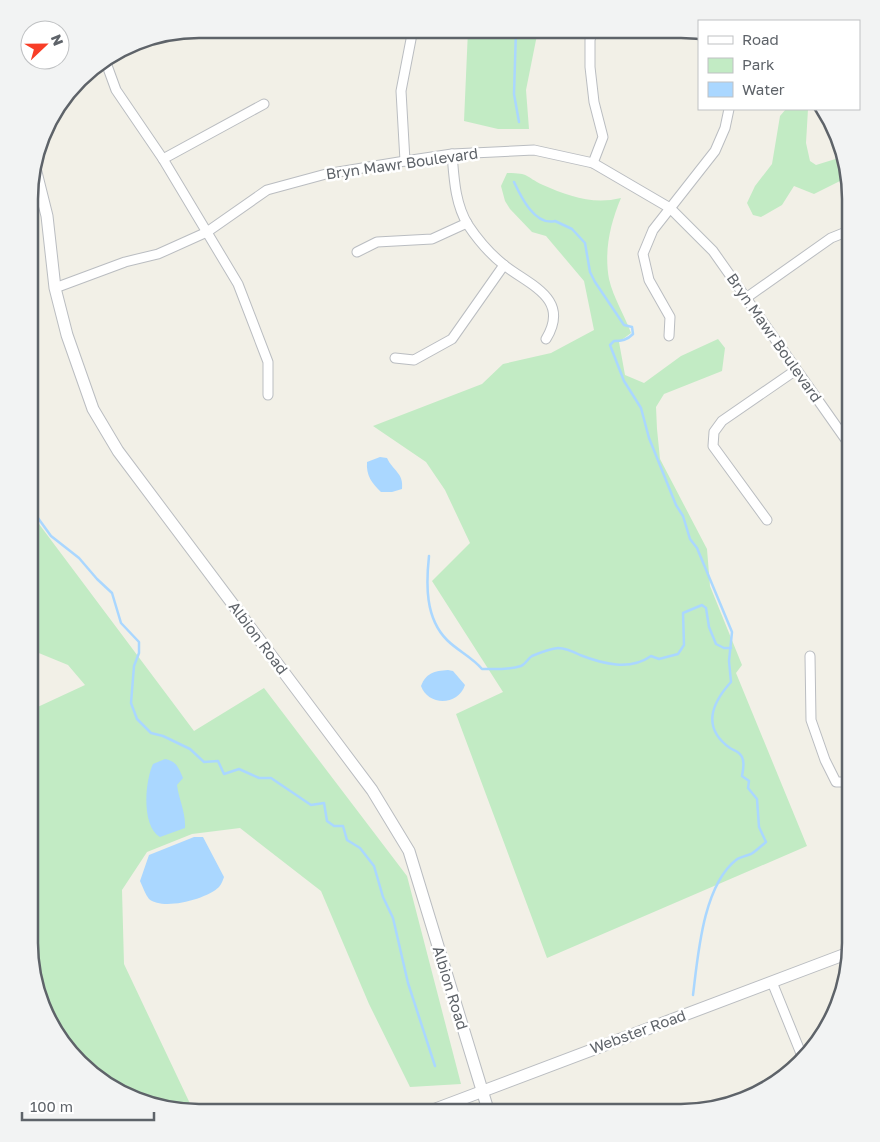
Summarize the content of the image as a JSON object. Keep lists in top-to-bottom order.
{
  "streets": {
    "street": ["Bryn Mawr Boulevard", "Albion Road", "Webster Road"]
  },
  "crossings": [
    ["Bryn Mawr Boulevard", "Albion Road"],
    ["Albion Road", "Webster Road"]
  ],
  "legend": ["Road", "Park", "Water"],
  "scale_bar": "100 m",
  "north": "right"
}
